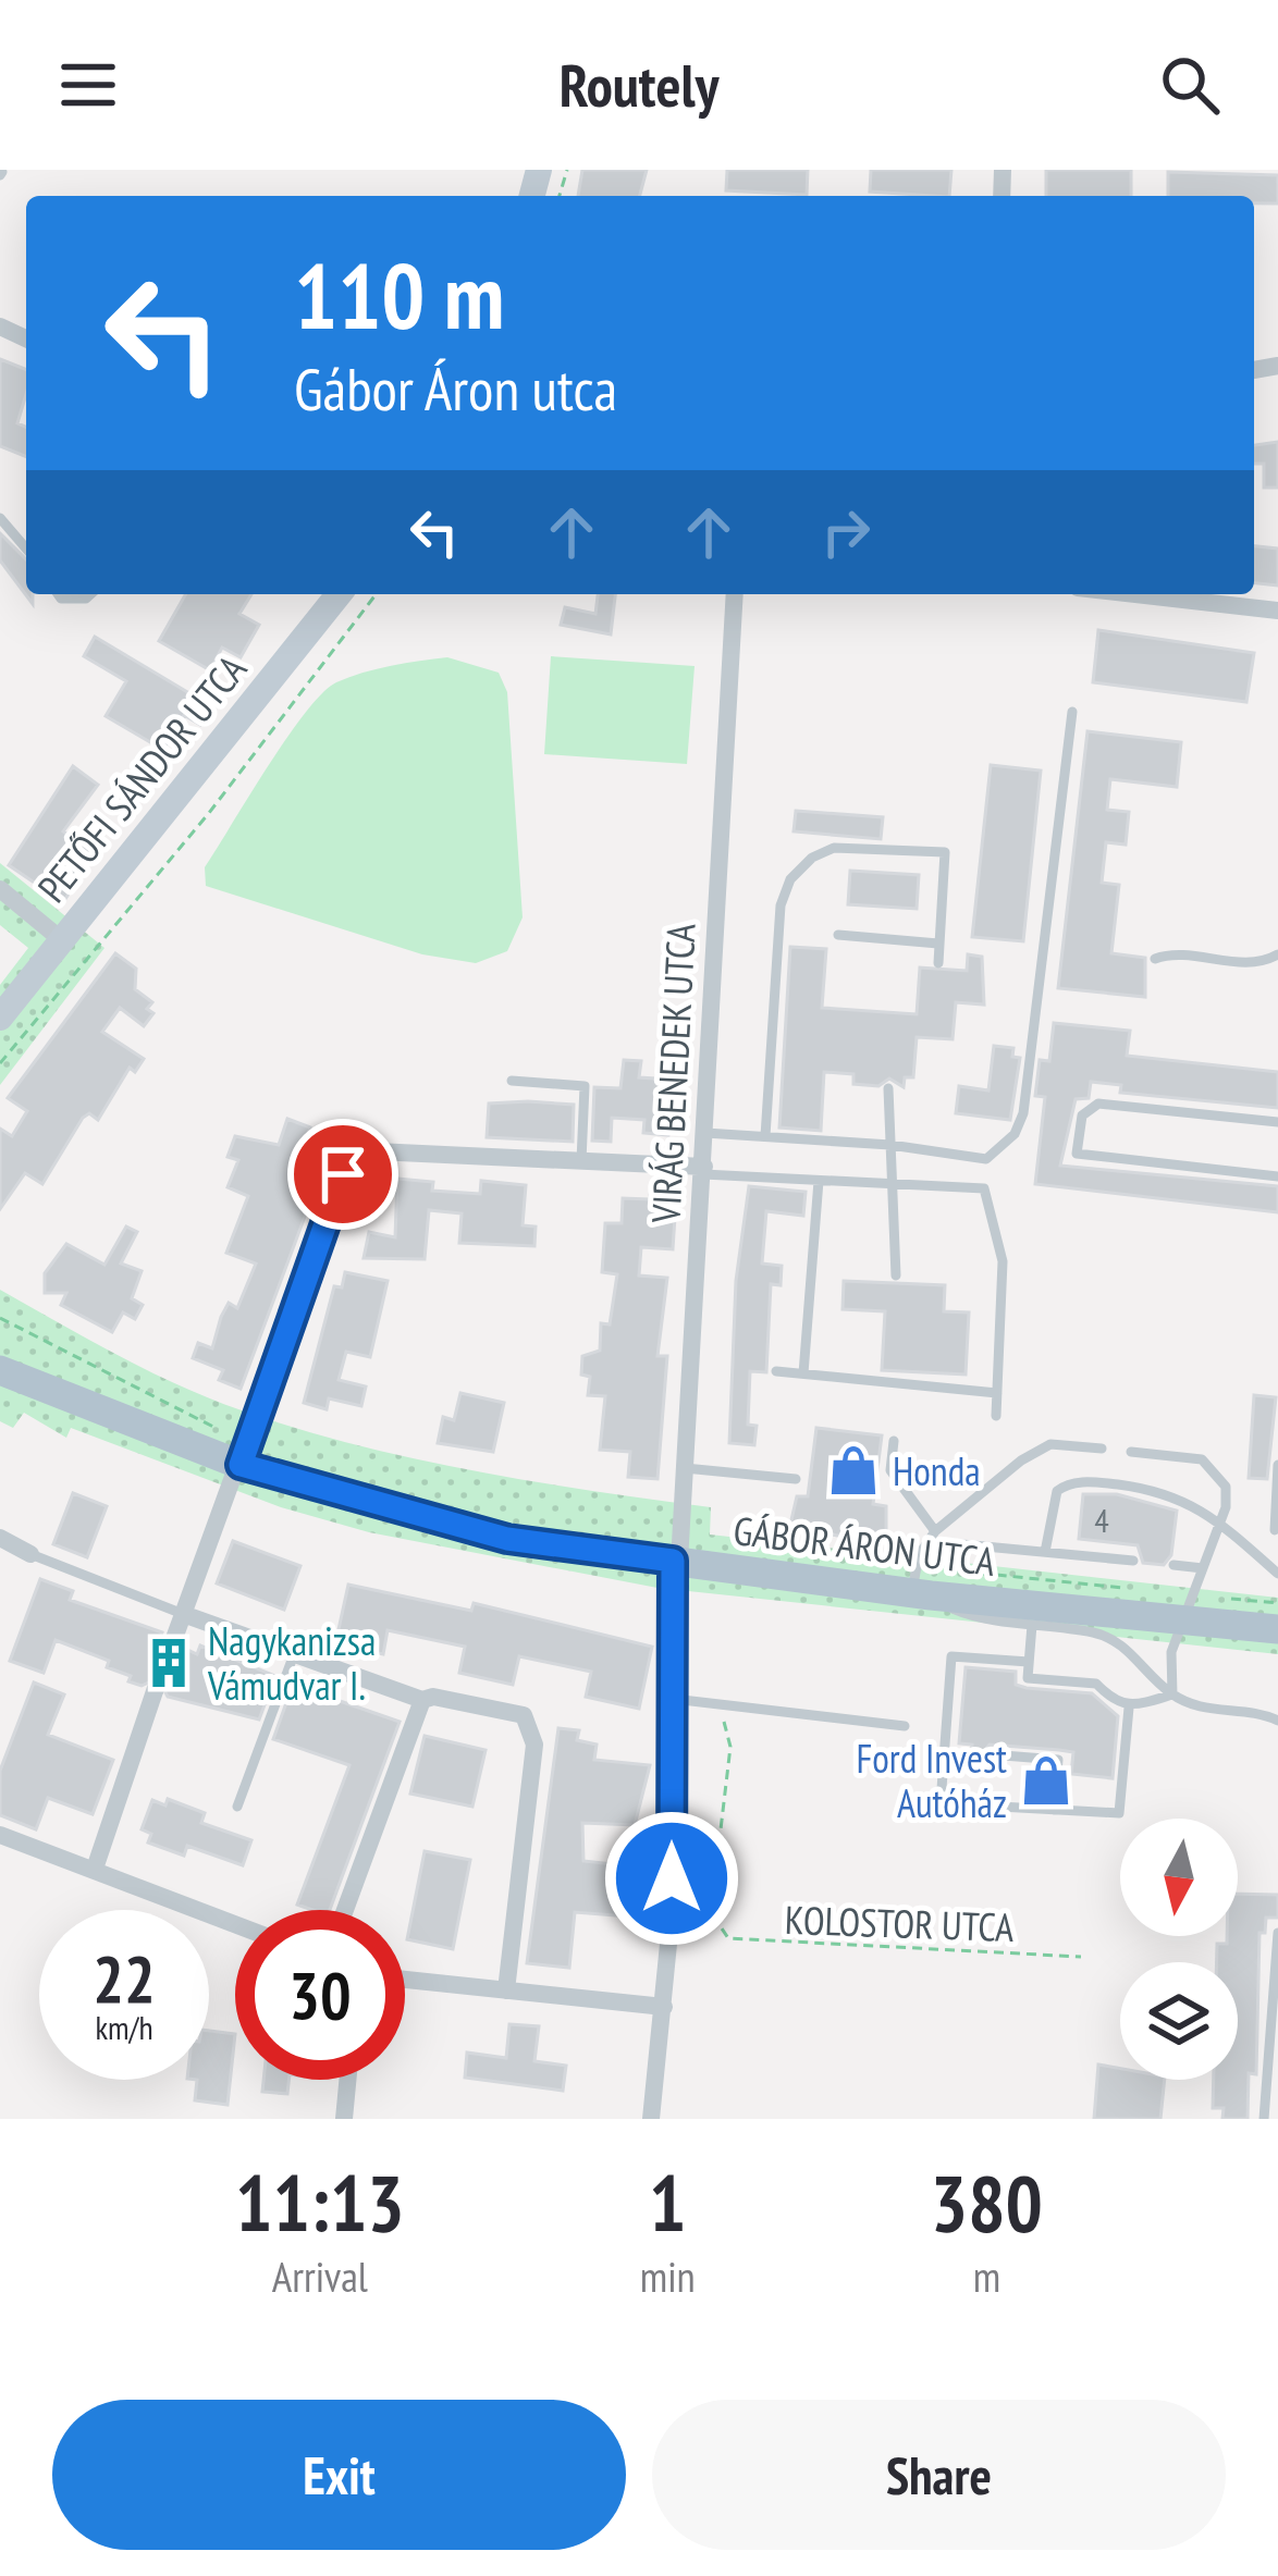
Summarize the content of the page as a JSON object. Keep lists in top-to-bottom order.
{
  "streets": {
    "main road": ["GÁBOR ÁRON UTCA"],
    "street": ["PETŐFI SÁNDOR UTCA", "VIRÁG BENEDEK UTCA"],
    "path": ["KOLOSTOR UTCA"]
  },
  "crossings": [
    ["VIRÁG BENEDEK UTCA", "GÁBOR ÁRON UTCA"]
  ],
  "places": {
    "shop": ["Honda", "Ford Invest Autóház"],
    "building": ["Nagykanizsa Vámudvar I."]
  },
  "house_numbers": ["4"],
  "north": "bottom",
  "page": {
    "header": "Routely",
    "turn": ["110 m", "Gábor Áron utca"],
    "speed": "22 km/h",
    "limit": "30",
    "eta": [
      "11:13",
      "Arrival",
      "1",
      "min",
      "380",
      "m"
    ],
    "buttons": ["Exit", "Share"]
  }
}
